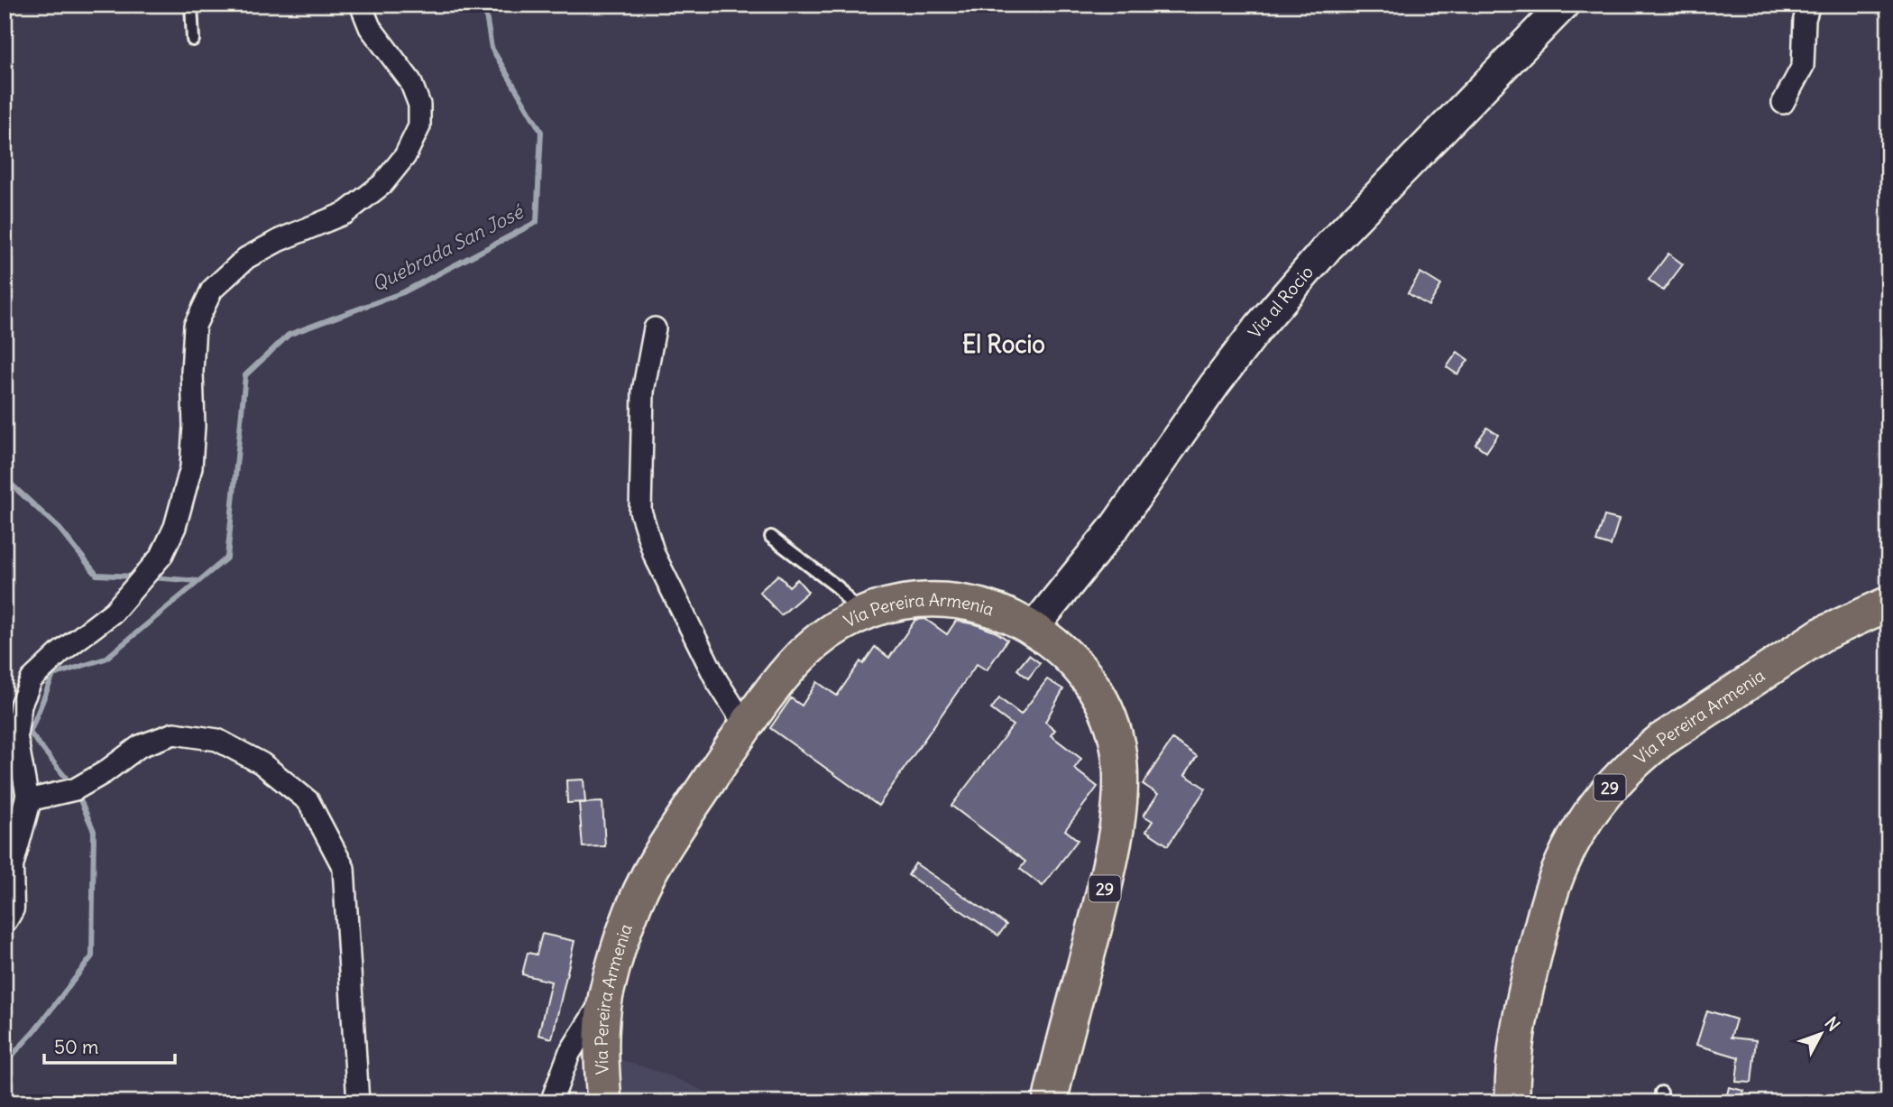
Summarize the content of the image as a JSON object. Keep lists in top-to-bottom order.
{
  "streets": {
    "main road": ["Via al Rocio", "Vía Pereira Armenia", "29"]
  },
  "crossings": [
    ["Via al Rocio", "Vía Pereira Armenia"]
  ],
  "districts": ["El Rocio"],
  "water": ["Quebrada San José"],
  "scale_bar": "50 m",
  "north": "top right"
}
